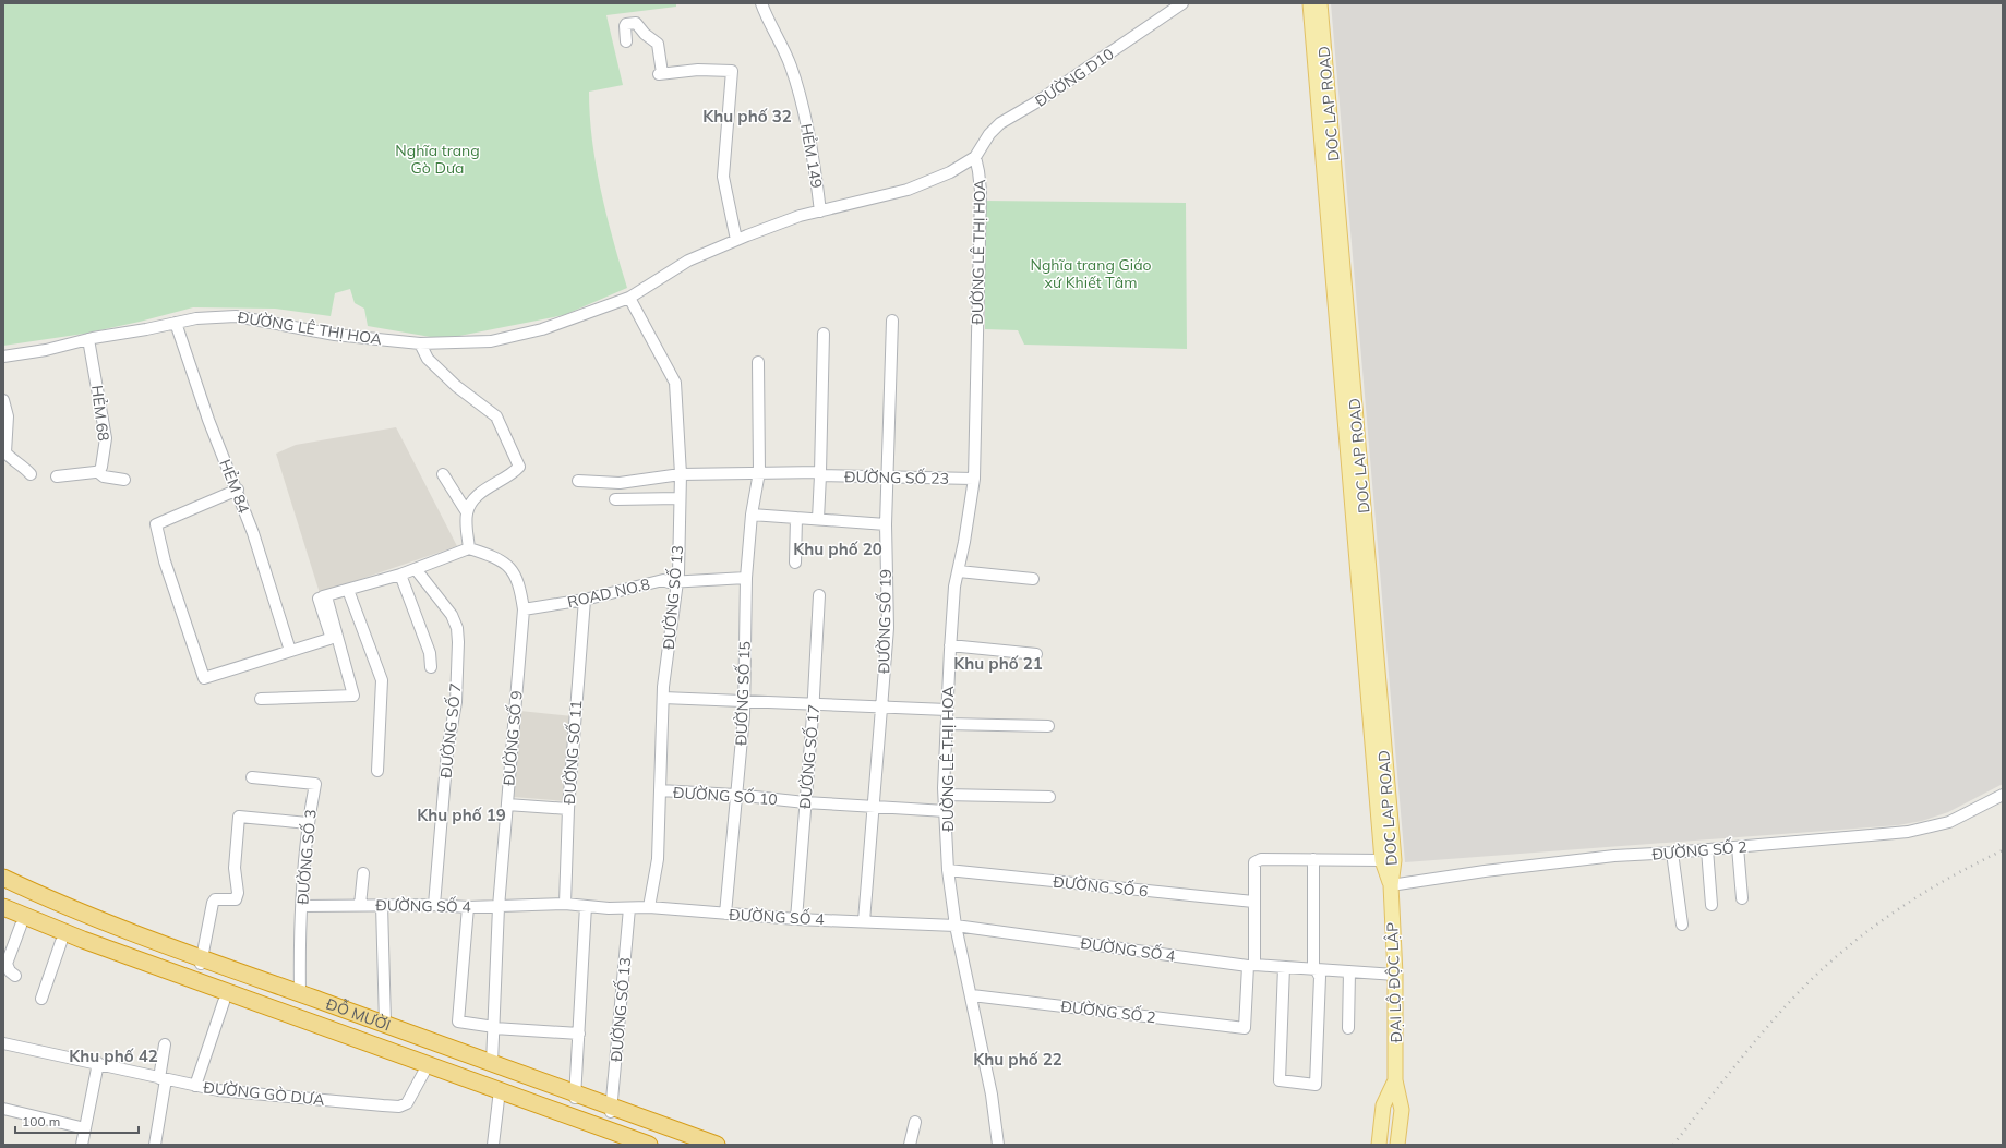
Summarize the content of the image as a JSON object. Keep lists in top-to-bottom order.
{
  "streets": {
    "highway": ["ĐỖ MƯỜI"],
    "main road": ["DOC LAP ROAD", "ĐẠI LỘ ĐỘC LẬP"],
    "street": [
      "ĐƯỜNG D10",
      "HẺM 149",
      "ĐƯỜNG LÊ THỊ HOA",
      "HẺM 68",
      "ĐƯỜNG SỐ 23",
      "HẺM 84",
      "ROAD NO.8",
      "ĐƯỜNG SỐ 13",
      "ĐƯỜNG SỐ 19",
      "ĐƯỜNG SỐ 15",
      "ĐƯỜNG SỐ 7",
      "ĐƯỜNG SỐ 9",
      "ĐƯỜNG SỐ 11",
      "ĐƯỜNG SỐ 17",
      "ĐƯỜNG SỐ 10",
      "ĐƯỜNG SỐ 2",
      "ĐƯỜNG SỐ 3",
      "ĐƯỜNG SỐ 6",
      "ĐƯỜNG SỐ 4",
      "ĐƯỜNG GÒ DƯA"
    ]
  },
  "crossings": [
    ["ĐƯỜNG D10", "ĐƯỜNG LÊ THỊ HOA"],
    ["DOC LAP ROAD", "ĐƯỜNG SỐ 2"],
    ["DOC LAP ROAD", "ĐẠI LỘ ĐỘC LẬP"],
    ["HẺM 149", "ĐƯỜNG LÊ THỊ HOA"],
    ["ĐƯỜNG LÊ THỊ HOA", "HẺM 68"],
    ["ĐƯỜNG LÊ THỊ HOA", "ĐƯỜNG SỐ 23"],
    ["ĐƯỜNG LÊ THỊ HOA", "HẺM 84"],
    ["ĐƯỜNG LÊ THỊ HOA", "ĐƯỜNG SỐ 13"],
    ["ĐƯỜNG LÊ THỊ HOA", "ĐƯỜNG SỐ 10"],
    ["ĐƯỜNG LÊ THỊ HOA", "ĐƯỜNG SỐ 2"],
    ["ĐƯỜNG LÊ THỊ HOA", "ĐƯỜNG SỐ 6"],
    ["ĐƯỜNG LÊ THỊ HOA", "ĐƯỜNG SỐ 4"],
    ["ĐƯỜNG SỐ 23", "ĐƯỜNG SỐ 13"],
    ["ĐƯỜNG SỐ 23", "ĐƯỜNG SỐ 19"],
    ["ĐƯỜNG SỐ 23", "ĐƯỜNG SỐ 15"],
    ["ROAD NO.8", "ĐƯỜNG SỐ 13"],
    ["ROAD NO.8", "ĐƯỜNG SỐ 15"],
    ["ROAD NO.8", "ĐƯỜNG SỐ 9"],
    ["ROAD NO.8", "ĐƯỜNG SỐ 11"],
    ["ĐƯỜNG SỐ 13", "ĐƯỜNG SỐ 10"],
    ["ĐƯỜNG SỐ 13", "ĐƯỜNG SỐ 4"],
    ["ĐƯỜNG SỐ 13", "ĐỖ MƯỜI"],
    ["ĐƯỜNG SỐ 19", "ĐƯỜNG SỐ 10"],
    ["ĐƯỜNG SỐ 19", "ĐƯỜNG SỐ 4"],
    ["ĐƯỜNG SỐ 15", "ĐƯỜNG SỐ 10"],
    ["ĐƯỜNG SỐ 15", "ĐƯỜNG SỐ 4"],
    ["ĐƯỜNG SỐ 7", "ĐƯỜNG SỐ 4"],
    ["ĐƯỜNG SỐ 9", "ĐƯỜNG SỐ 4"],
    ["ĐƯỜNG SỐ 9", "ĐỖ MƯỜI"],
    ["ĐƯỜNG SỐ 11", "ĐƯỜNG SỐ 4"],
    ["ĐƯỜNG SỐ 17", "ĐƯỜNG SỐ 10"],
    ["ĐƯỜNG SỐ 17", "ĐƯỜNG SỐ 4"],
    ["ĐƯỜNG SỐ 2", "ĐƯỜNG SỐ 4"],
    ["ĐƯỜNG SỐ 2", "ĐẠI LỘ ĐỘC LẬP"],
    ["ĐƯỜNG SỐ 3", "ĐƯỜNG SỐ 4"],
    ["ĐƯỜNG SỐ 3", "ĐỖ MƯỜI"],
    ["ĐƯỜNG SỐ 4", "ĐẠI LỘ ĐỘC LẬP"],
    ["ĐỖ MƯỜI", "ĐƯỜNG GÒ DƯA"]
  ],
  "districts": [
    "Khu phố 32",
    "Khu phố 20",
    "Khu phố 21",
    "Khu phố 19",
    "Khu phố 42",
    "Khu phố 22"
  ],
  "parks": ["Nghĩa trang Gò Dưa", "Nghĩa trang Giáo xứ Khiết Tâm"],
  "scale_bar": "100 m"
}
